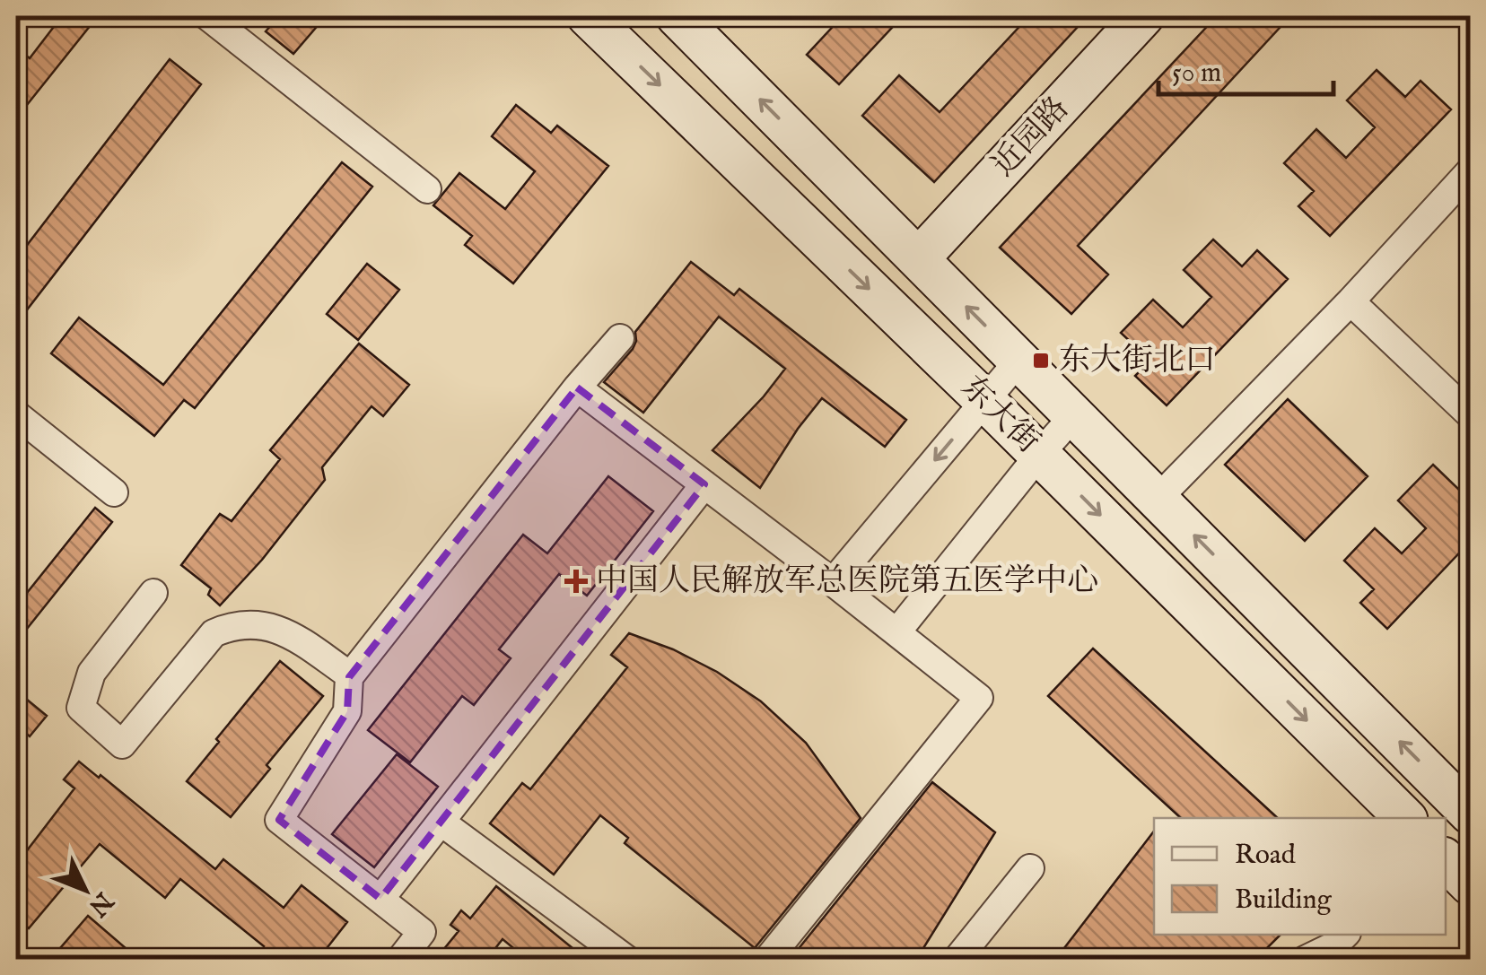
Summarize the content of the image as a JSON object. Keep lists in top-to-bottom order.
{
  "streets": {
    "main road": ["近园路", "东大街"]
  },
  "crossings": [
    ["近园路", "东大街"]
  ],
  "places": {
    "transit": ["东大街北口"],
    "health": ["中国人民解放军总医院第五医学中心"]
  },
  "legend": ["Road", "Building"],
  "scale_bar": "50 m",
  "north": "bottom right"
}
